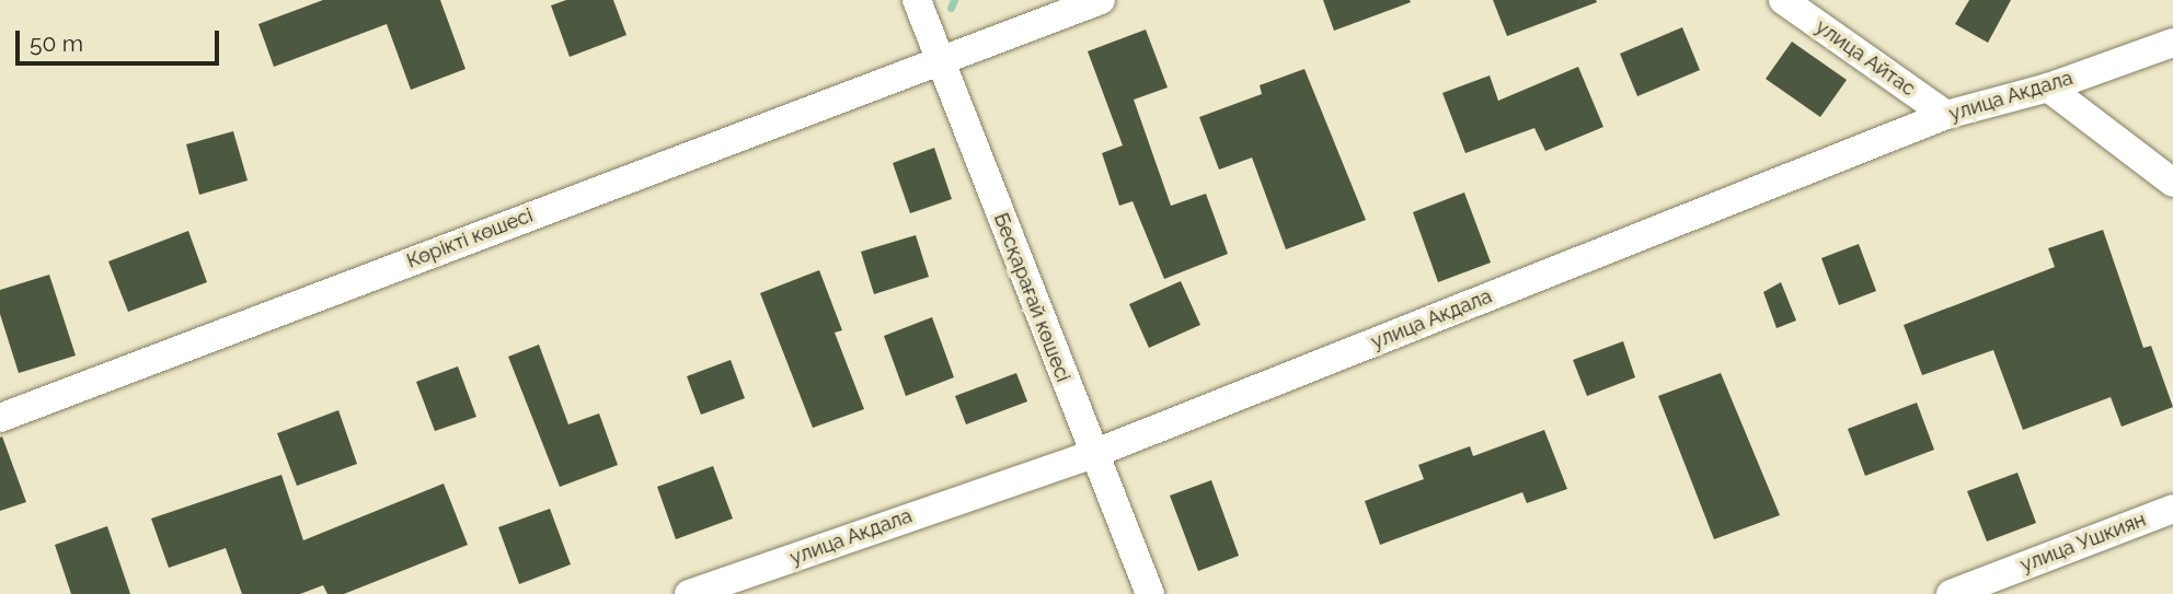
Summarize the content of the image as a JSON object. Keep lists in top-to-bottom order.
{
  "streets": {
    "street": [
      "улица Айтас",
      "улица Акдала",
      "Көрікті көшесі",
      "Бесқарағай көшесі",
      "улица Ушкиян"
    ]
  },
  "crossings": [
    ["улица Айтас", "улица Акдала"],
    ["улица Акдала", "Бесқарағай көшесі"],
    ["Көрікті көшесі", "Бесқарағай көшесі"]
  ],
  "scale_bar": "50 m"
}
